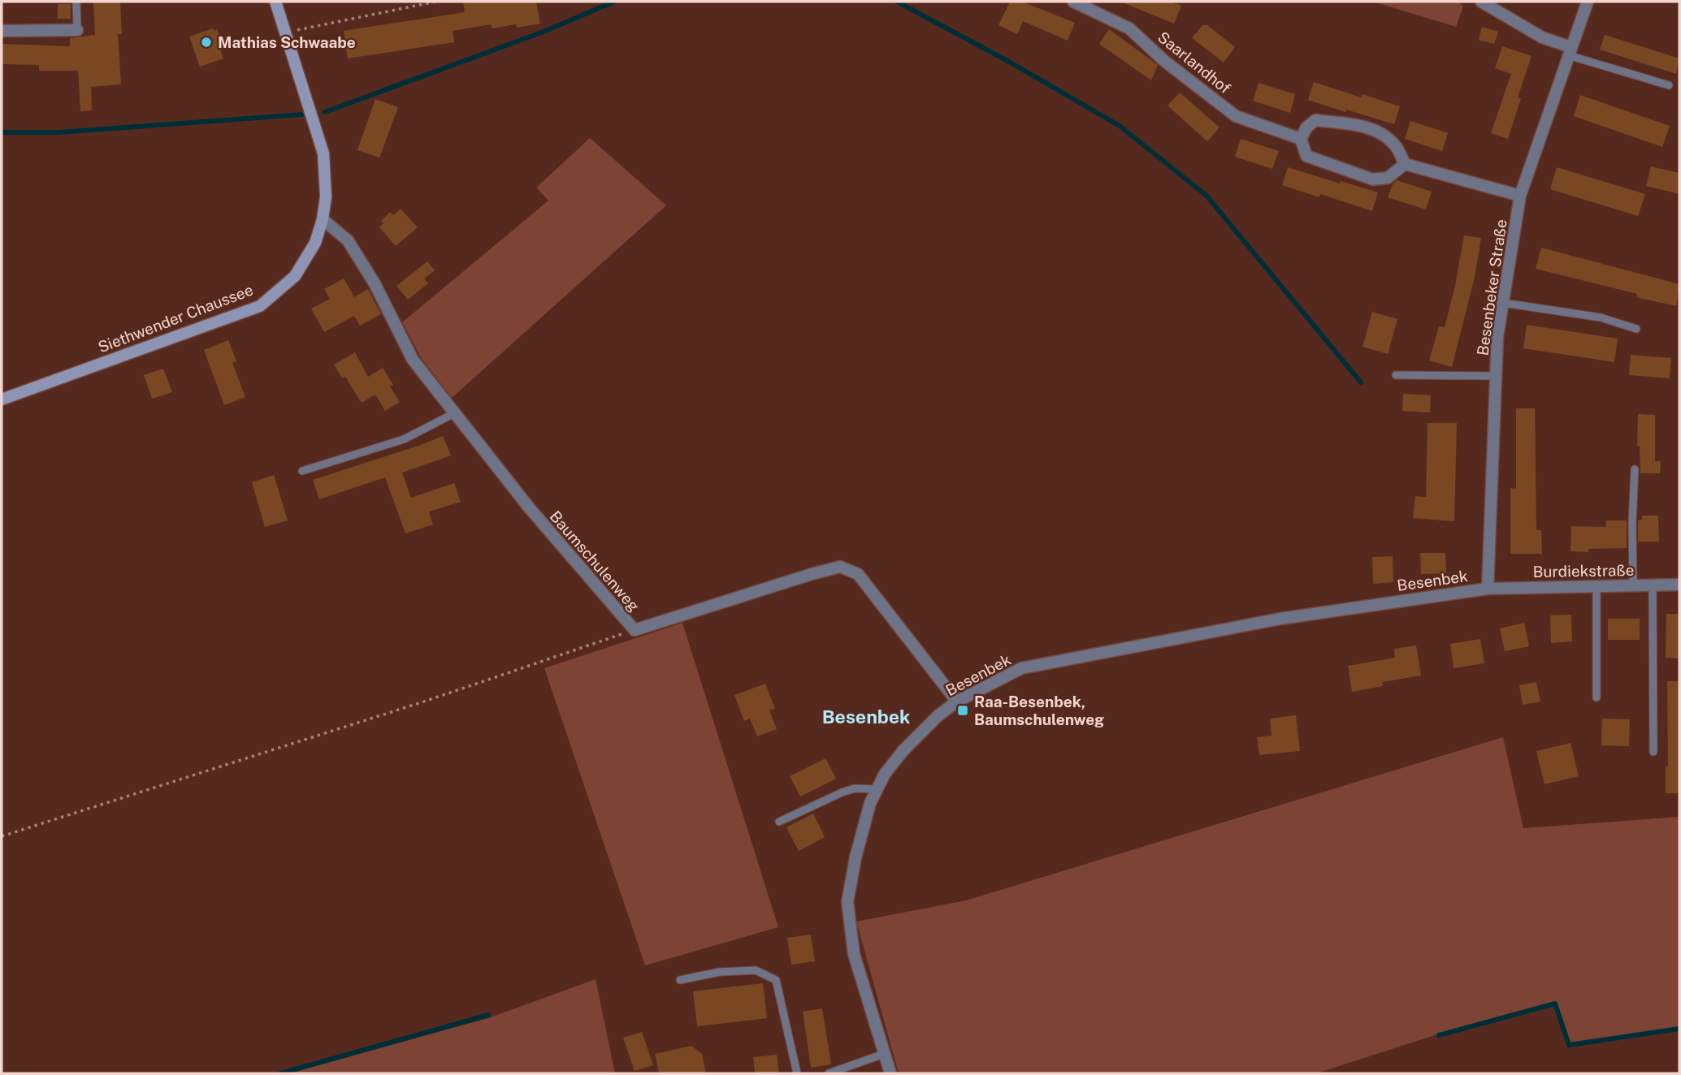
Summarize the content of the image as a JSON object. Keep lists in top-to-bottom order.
{
  "streets": {
    "main road": ["Siethwender Chaussee"],
    "street": [
      "Saarlandhof",
      "Besenbeker Straße",
      "Baumschulenweg",
      "Burdiekstraße",
      "Besenbek"
    ]
  },
  "crossings": [
    ["Besenbeker Straße", "Burdiekstraße"],
    ["Besenbeker Straße", "Besenbek"],
    ["Siethwender Chaussee", "Baumschulenweg"],
    ["Baumschulenweg", "Besenbek"],
    ["Burdiekstraße", "Besenbek"]
  ],
  "districts": ["Besenbek"],
  "places": {
    "other": ["Mathias Schwaabe"],
    "transit": ["Raa-Besenbek, Baumschulenweg"]
  }
}
